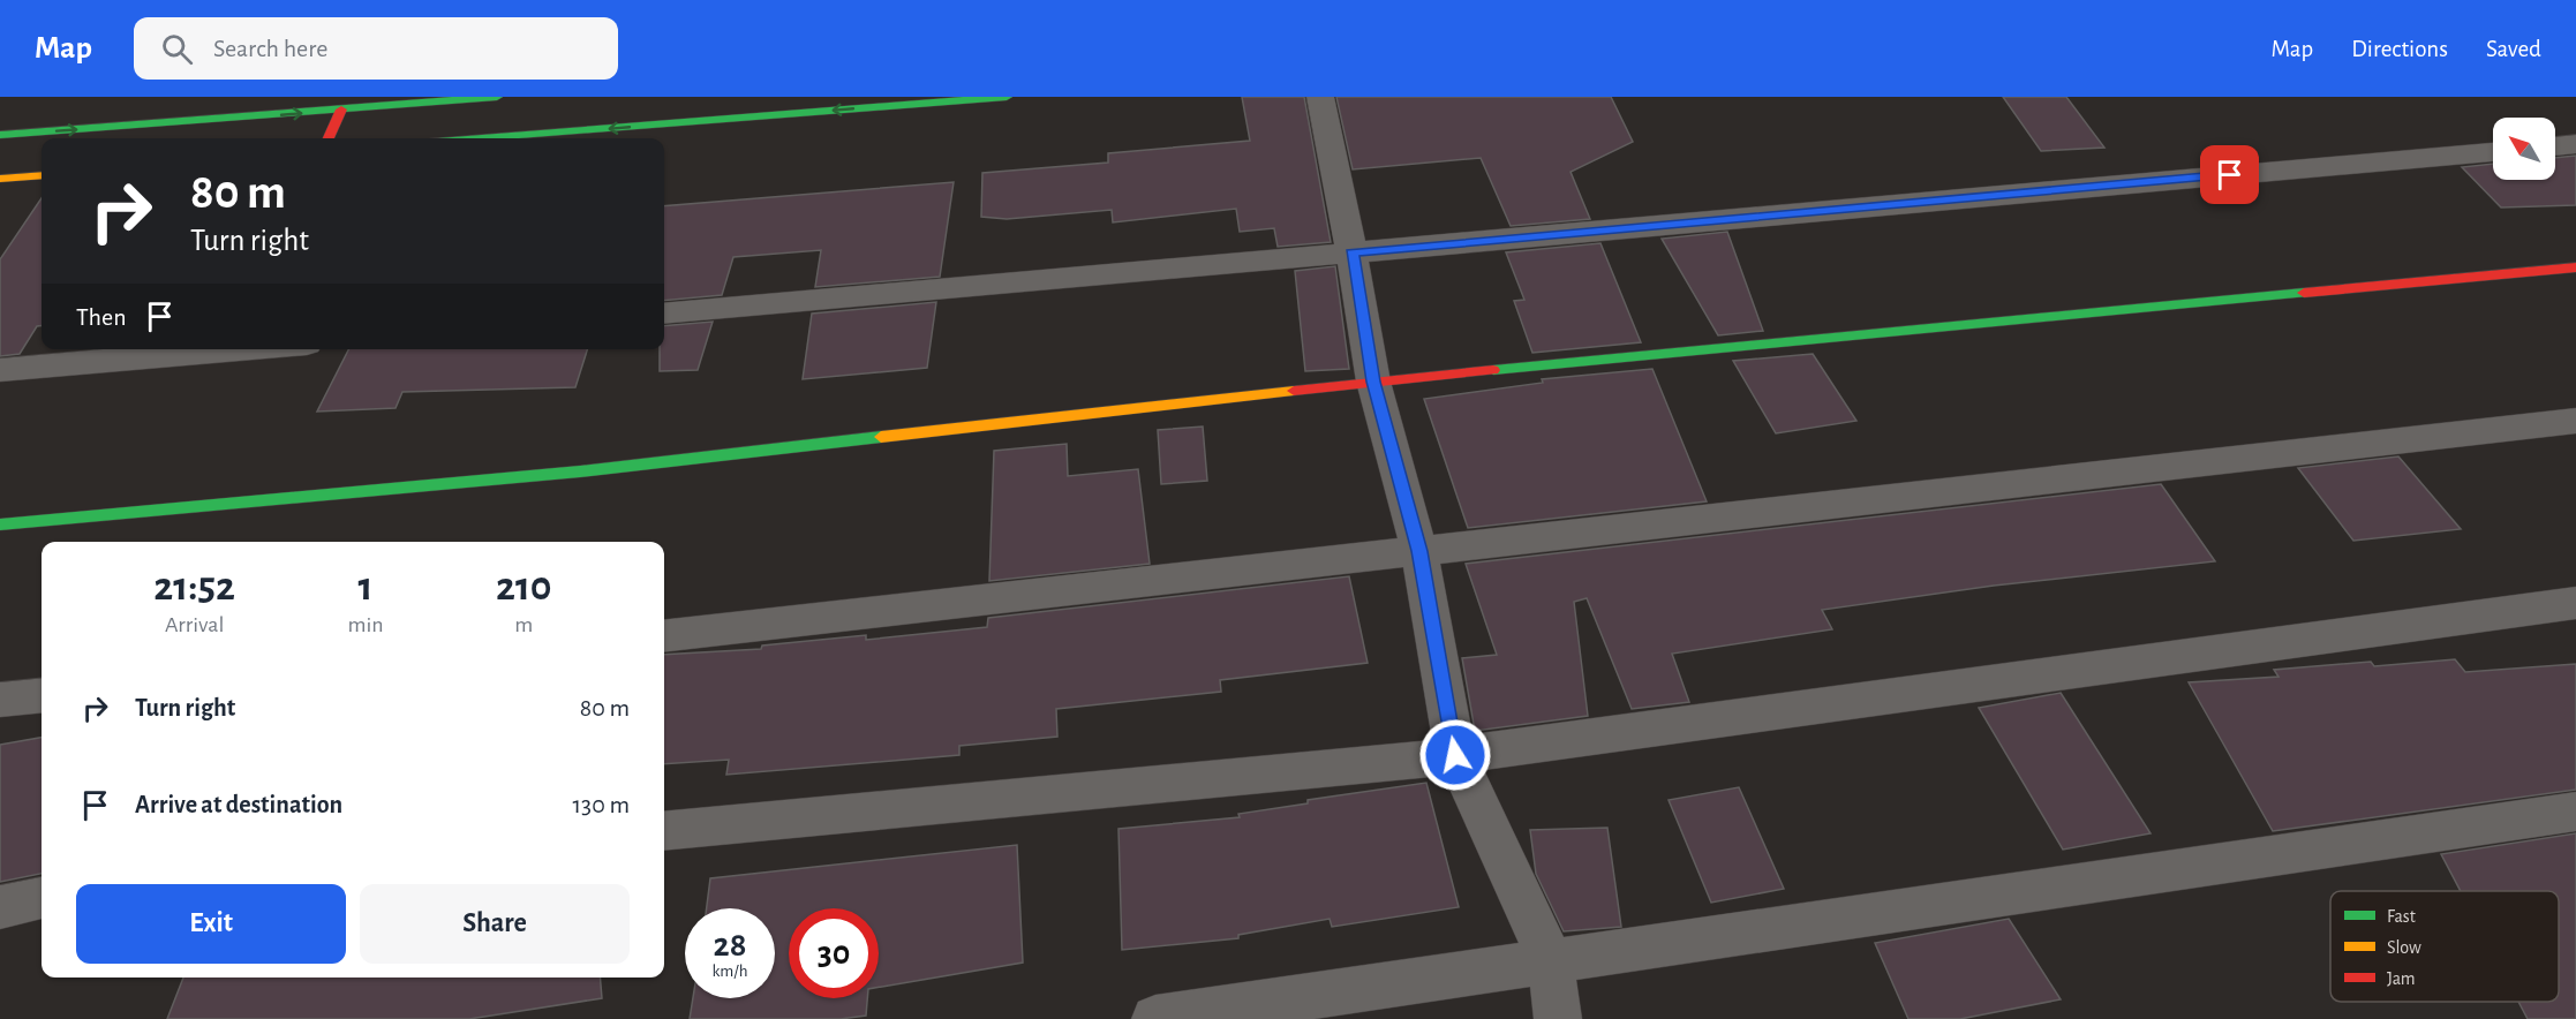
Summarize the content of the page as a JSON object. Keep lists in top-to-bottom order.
{
  "legend": ["Fast", "Slow", "Jam"],
  "north": "top left",
  "page": {
    "header": "Map",
    "search": "Search here",
    "nav": ["Map", "Directions", "Saved"],
    "turn": ["80 m", "Turn right"],
    "then": "Then",
    "eta": [
      "21:52",
      "Arrival",
      "1",
      "min",
      "210",
      "m"
    ],
    "list": [
      {
        "name": "Turn right",
        "value": "80 m"
      },
      {
        "name": "Arrive at destination",
        "value": "130 m"
      }
    ],
    "buttons": ["Exit", "Share"],
    "speed": "28 km/h",
    "limit": "30"
  }
}
